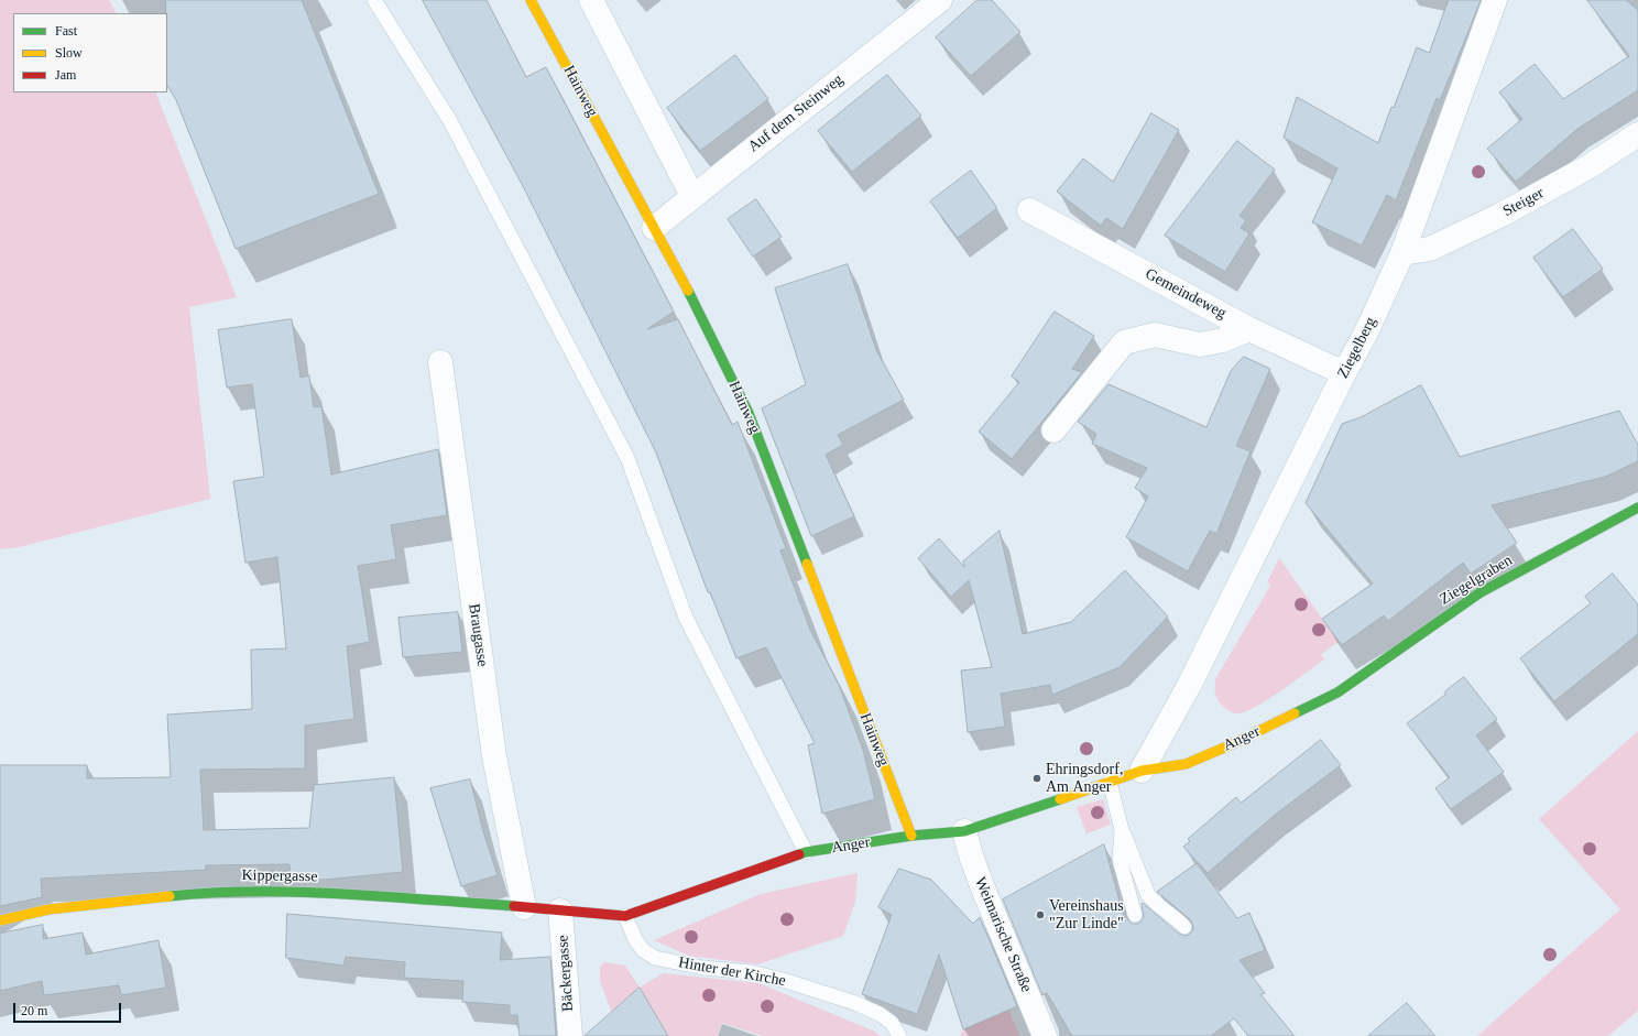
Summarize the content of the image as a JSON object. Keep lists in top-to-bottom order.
{
  "streets": {
    "street": [
      "Hainweg",
      "Auf dem Steinweg",
      "Steiger",
      "Gemeindeweg",
      "Ziegelberg",
      "Ziegelgraben",
      "Braugasse",
      "Anger",
      "Kippergasse",
      "Weimarische Straße",
      "Bäckergasse"
    ],
    "lane": ["Hinter der Kirche"]
  },
  "crossings": [
    ["Hainweg", "Auf dem Steinweg"],
    ["Hainweg", "Anger"],
    ["Steiger", "Ziegelberg"],
    ["Gemeindeweg", "Ziegelberg"],
    ["Ziegelberg", "Anger"],
    ["Ziegelgraben", "Anger"],
    ["Braugasse", "Kippergasse"],
    ["Anger", "Kippergasse"],
    ["Anger", "Weimarische Straße"],
    ["Anger", "Hinter der Kirche"],
    ["Anger", "Bäckergasse"],
    ["Kippergasse", "Bäckergasse"]
  ],
  "places": ["Ehringsdorf, Am Anger", "Vereinshaus \"Zur Linde\""],
  "legend": ["Fast", "Slow", "Jam"],
  "scale_bar": "20 m"
}
